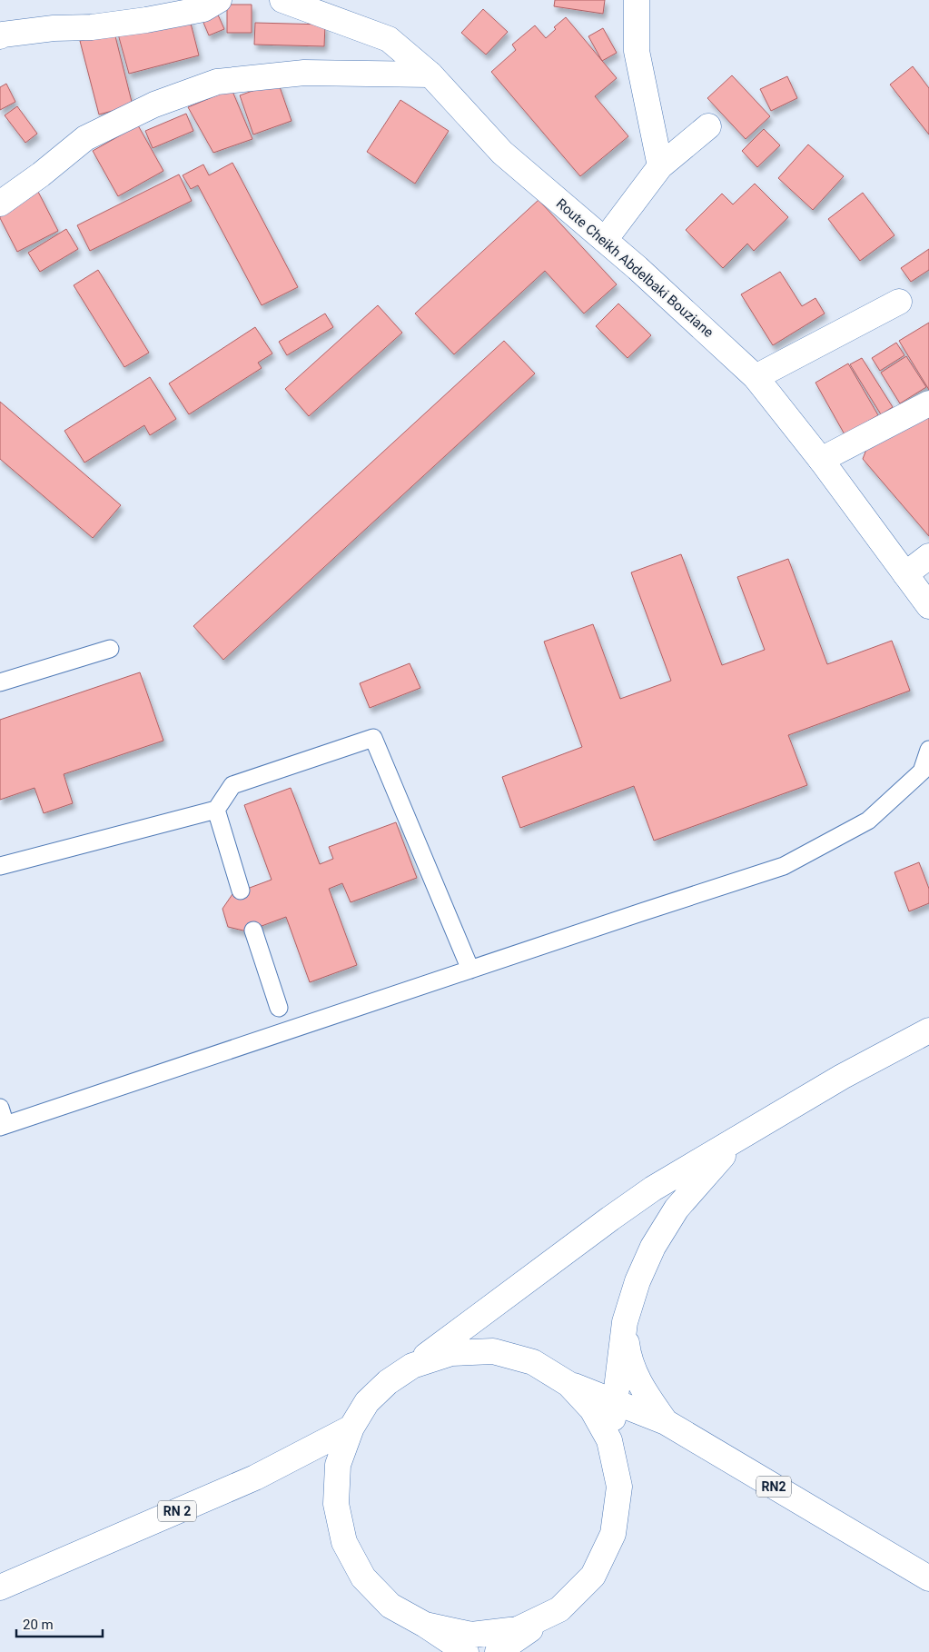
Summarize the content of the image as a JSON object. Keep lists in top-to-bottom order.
{
  "streets": {
    "main road": ["Route Cheikh Abdelbaki Bouziane", "RN2", "RN 2"]
  },
  "scale_bar": "20 m"
}
